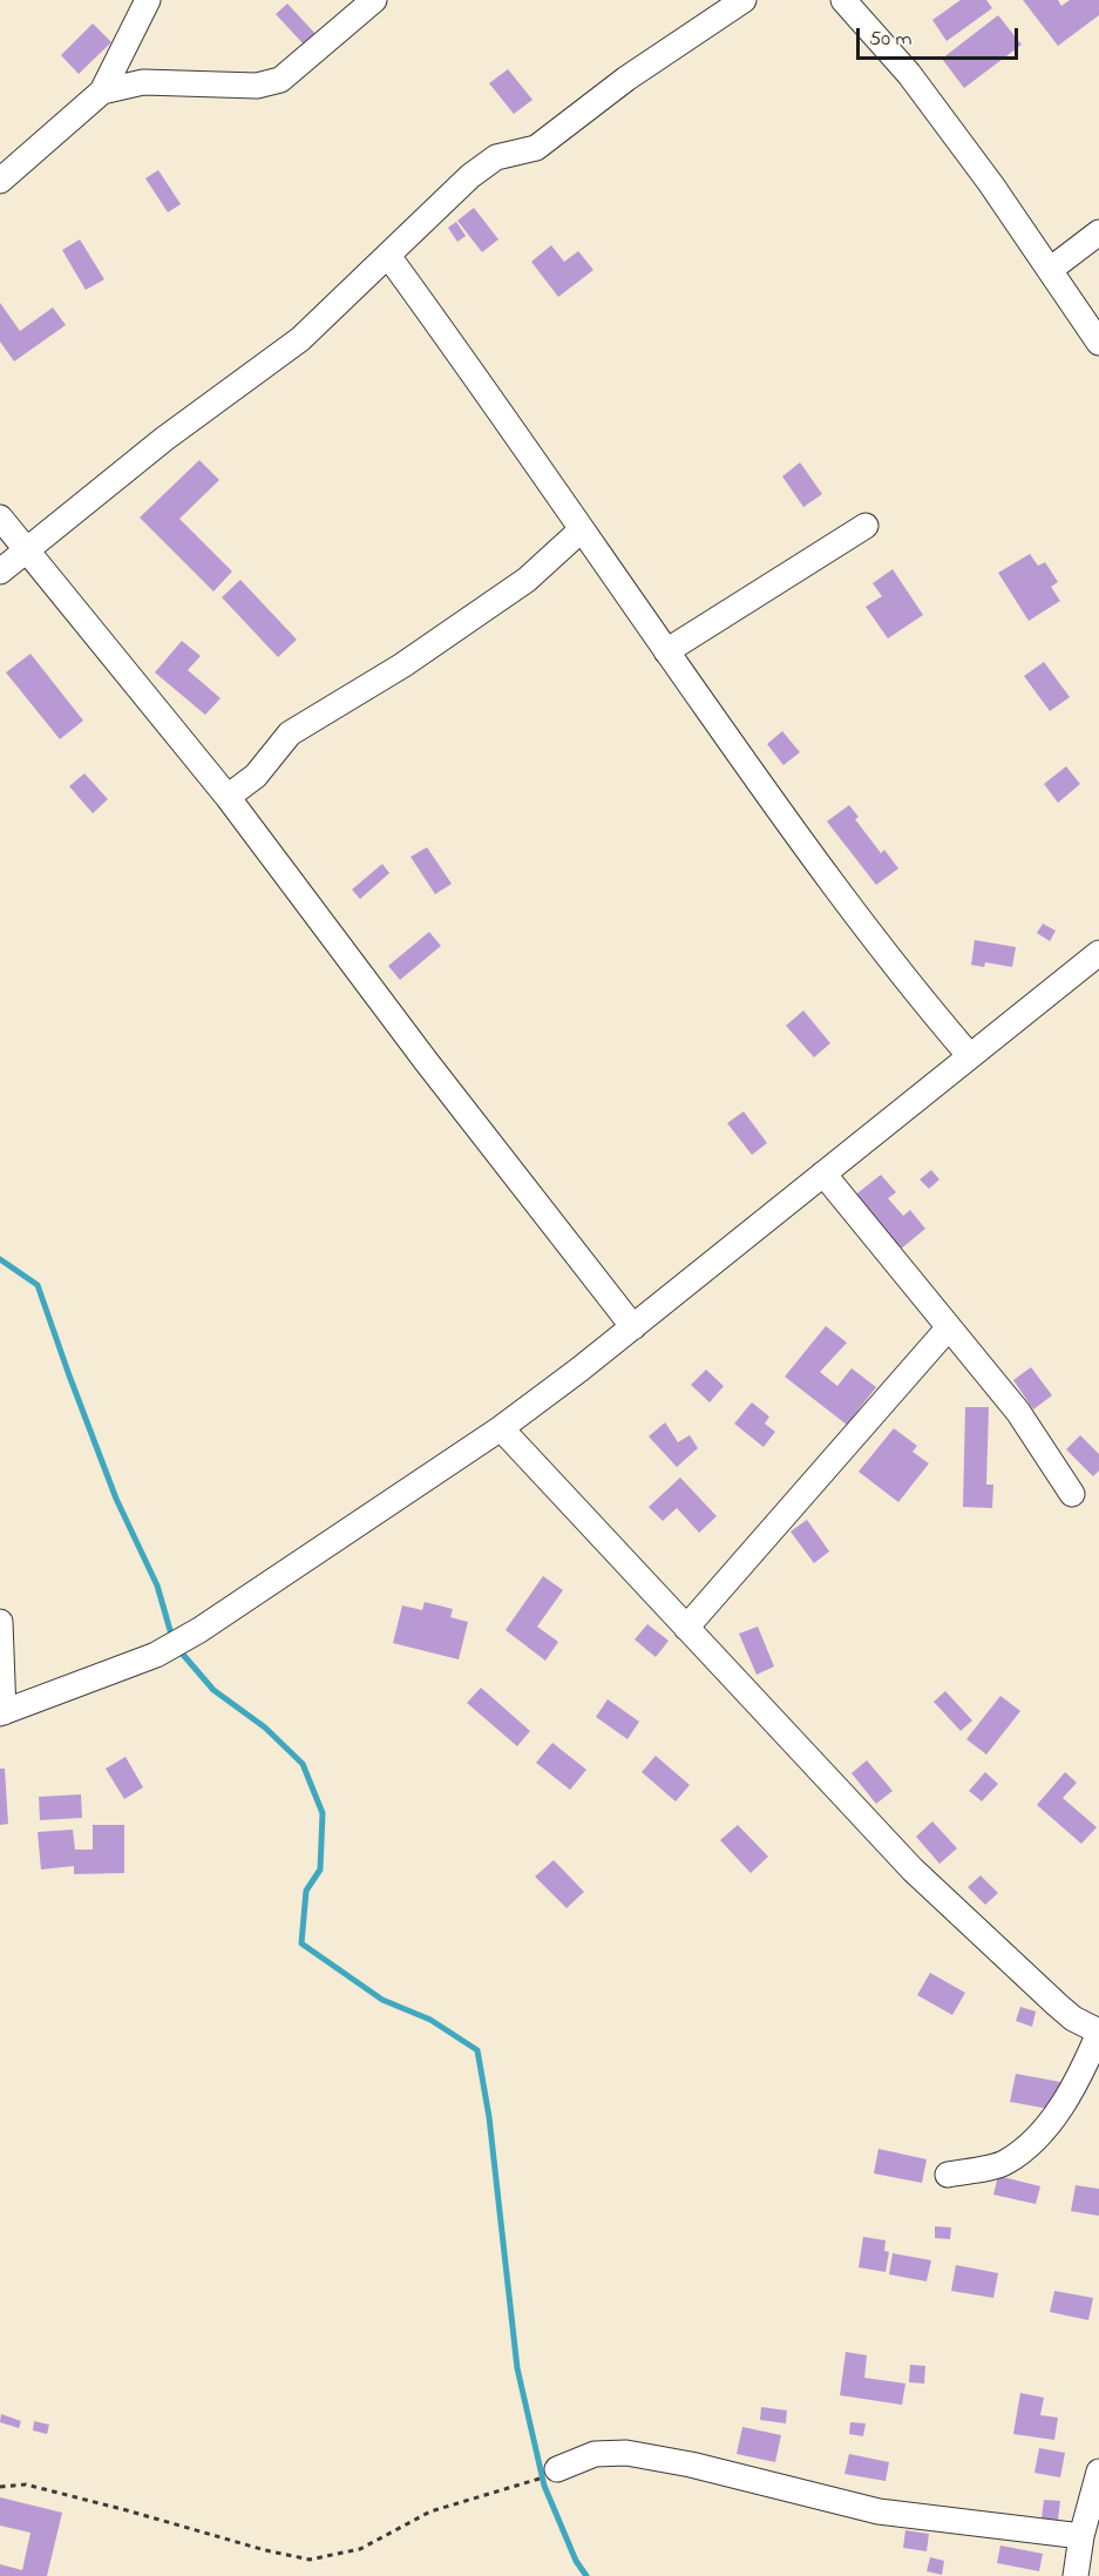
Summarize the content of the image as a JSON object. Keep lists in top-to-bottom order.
{
  "scale_bar": "50 m"
}
